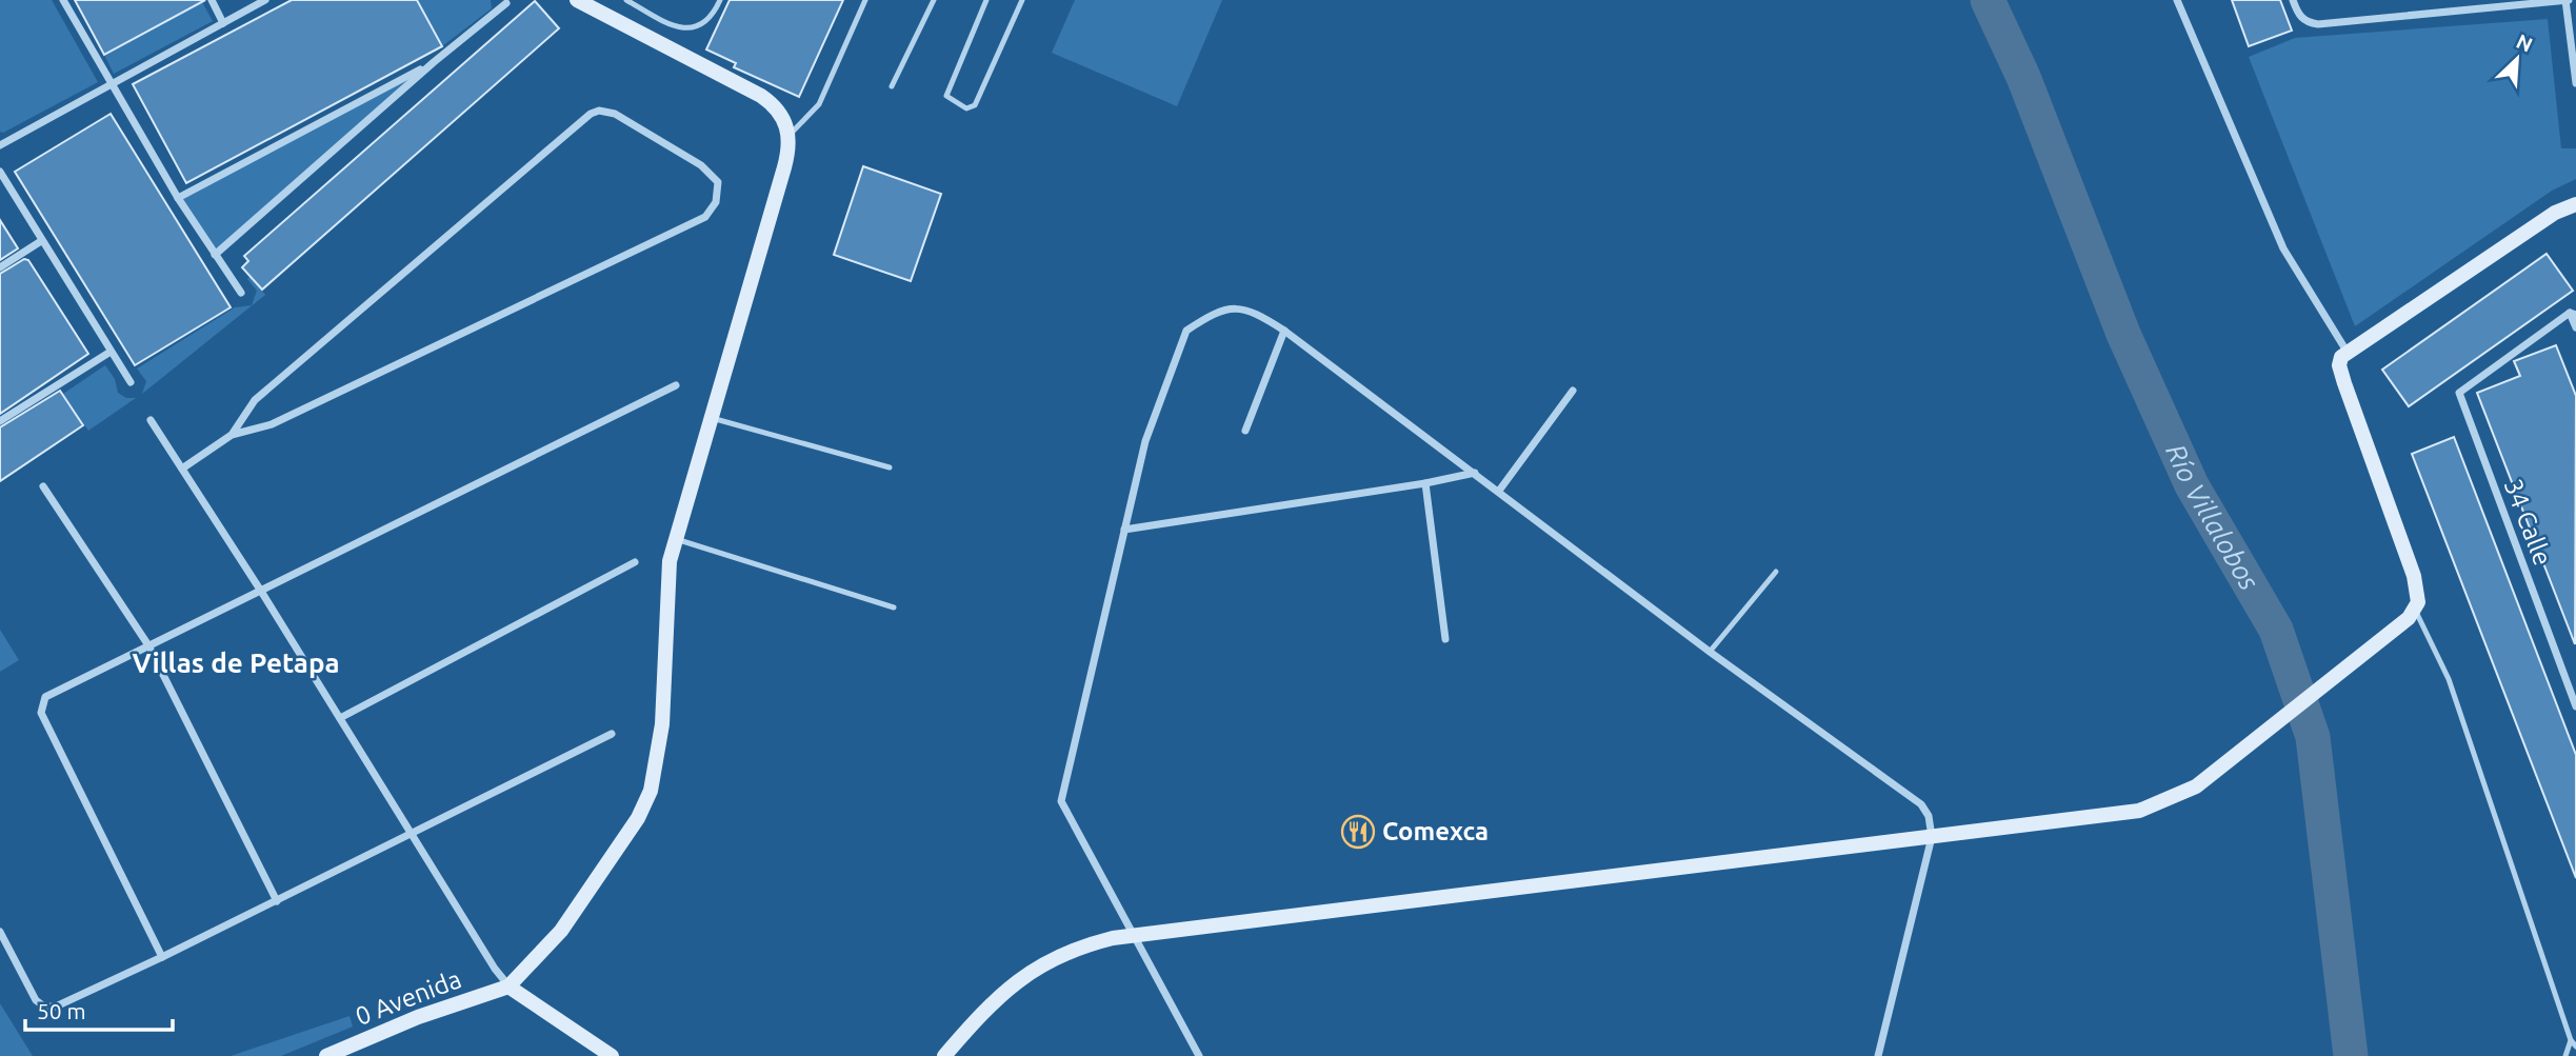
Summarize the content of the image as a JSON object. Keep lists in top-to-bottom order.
{
  "streets": {
    "main road": ["0 Avenida"],
    "street": ["34 Calle"]
  },
  "districts": ["Villas de Petapa"],
  "water": ["Río Villalobos"],
  "places": {
    "restaurant": ["Comexca"]
  },
  "scale_bar": "50 m",
  "north": "top right"
}
